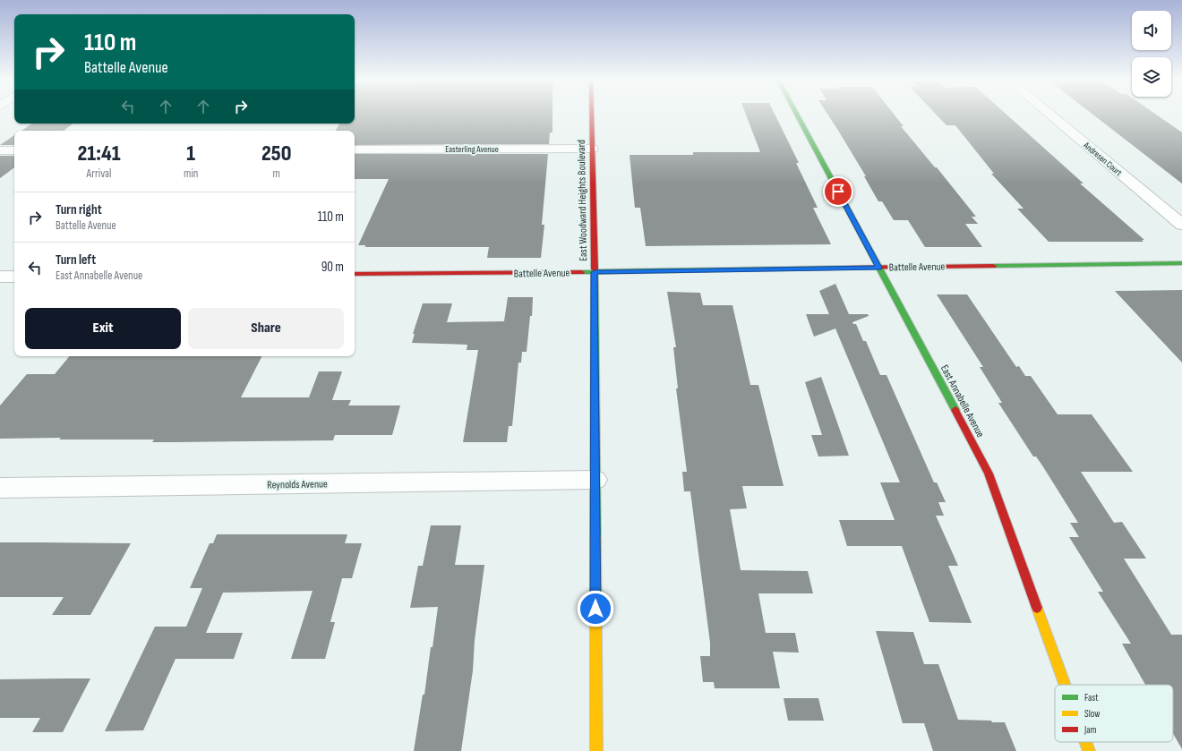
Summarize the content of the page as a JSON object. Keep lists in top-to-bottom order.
{
  "streets": {
    "street": [
      "Easterling Avenue",
      "Andresen Court",
      "East Woodward Heights Boulevard",
      "Battelle Avenue",
      "East Annabelle Avenue",
      "Reynolds Avenue"
    ]
  },
  "crossings": [
    ["Easterling Avenue", "East Woodward Heights Boulevard"],
    ["East Woodward Heights Boulevard", "Battelle Avenue"],
    ["East Woodward Heights Boulevard", "Reynolds Avenue"],
    ["Battelle Avenue", "East Annabelle Avenue"]
  ],
  "legend": ["Fast", "Slow", "Jam"],
  "page": {
    "turn": ["110 m", "Battelle Avenue"],
    "eta": [
      "21:41",
      "Arrival",
      "1",
      "min",
      "250",
      "m"
    ],
    "list": [
      {
        "name": "Turn right",
        "note": "Battelle Avenue",
        "value": "110 m"
      },
      {
        "name": "Turn left",
        "note": "East Annabelle Avenue",
        "value": "90 m"
      }
    ],
    "buttons": ["Exit", "Share"]
  }
}
